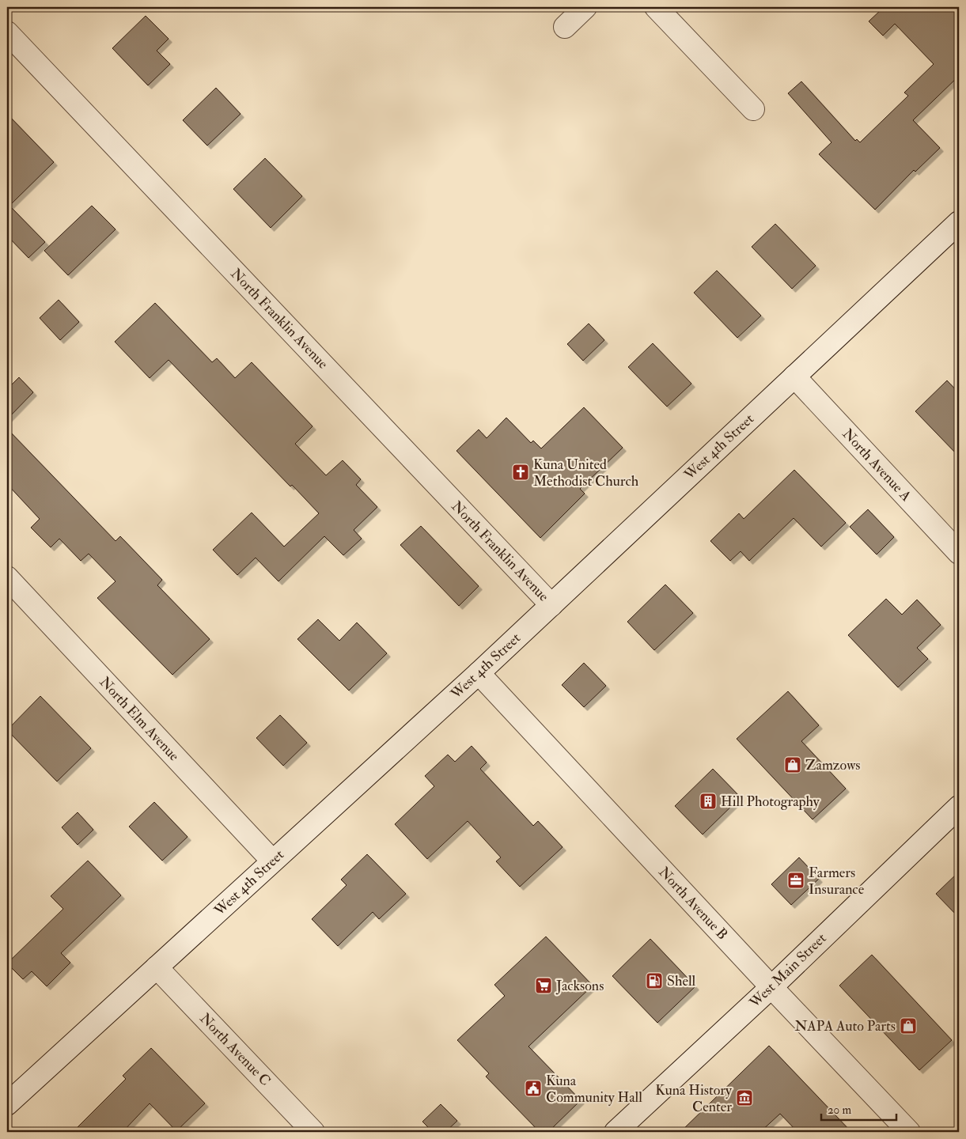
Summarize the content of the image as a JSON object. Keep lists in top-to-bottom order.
{
  "streets": {
    "street": [
      "North Franklin Avenue",
      "West 4th Street",
      "North Avenue A",
      "North Elm Avenue",
      "North Avenue B",
      "West Main Street",
      "North Avenue C"
    ]
  },
  "crossings": [
    ["North Franklin Avenue", "West 4th Street"],
    ["West 4th Street", "North Avenue A"],
    ["West 4th Street", "North Elm Avenue"],
    ["West 4th Street", "North Avenue B"],
    ["West 4th Street", "North Avenue C"],
    ["North Avenue B", "West Main Street"]
  ],
  "places": {
    "church": ["Kuna United Methodist Church"],
    "shop": ["Zamzows", "NAPA Auto Parts"],
    "building": ["Hill Photography"],
    "office": ["Farmers Insurance"],
    "fuel station": ["Shell"],
    "supermarket": ["Jacksons"],
    "public building": ["Kuna Community Hall"],
    "museum": ["Kuna History Center"]
  },
  "scale_bar": "20 m"
}
